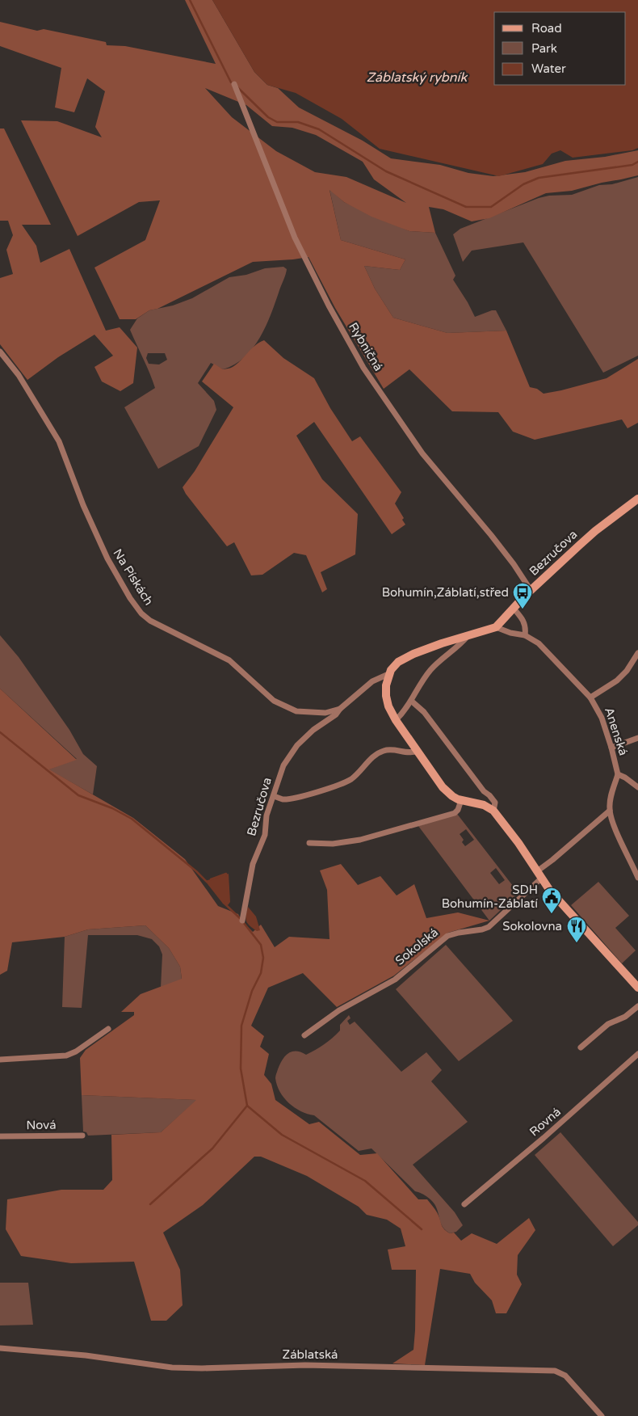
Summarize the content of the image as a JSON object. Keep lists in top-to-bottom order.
{
  "streets": {
    "main road": ["Bezručova"],
    "street": [
      "Rybničná",
      "Na Pískách",
      "Anenská",
      "Sokolská",
      "Rovná",
      "Nová",
      "Záblatská"
    ]
  },
  "crossings": [
    ["Rybničná", "Bezručova"],
    ["Bezručova", "Na Pískách"],
    ["Bezručova", "Anenská"]
  ],
  "water": ["Záblatský rybník"],
  "places": {
    "bus stop": ["Bohumín,Záblatí,střed"],
    "public building": ["SDH Bohumín-Záblatí"],
    "restaurant": ["Sokolovna"]
  },
  "legend": ["Road", "Park", "Water"]
}
